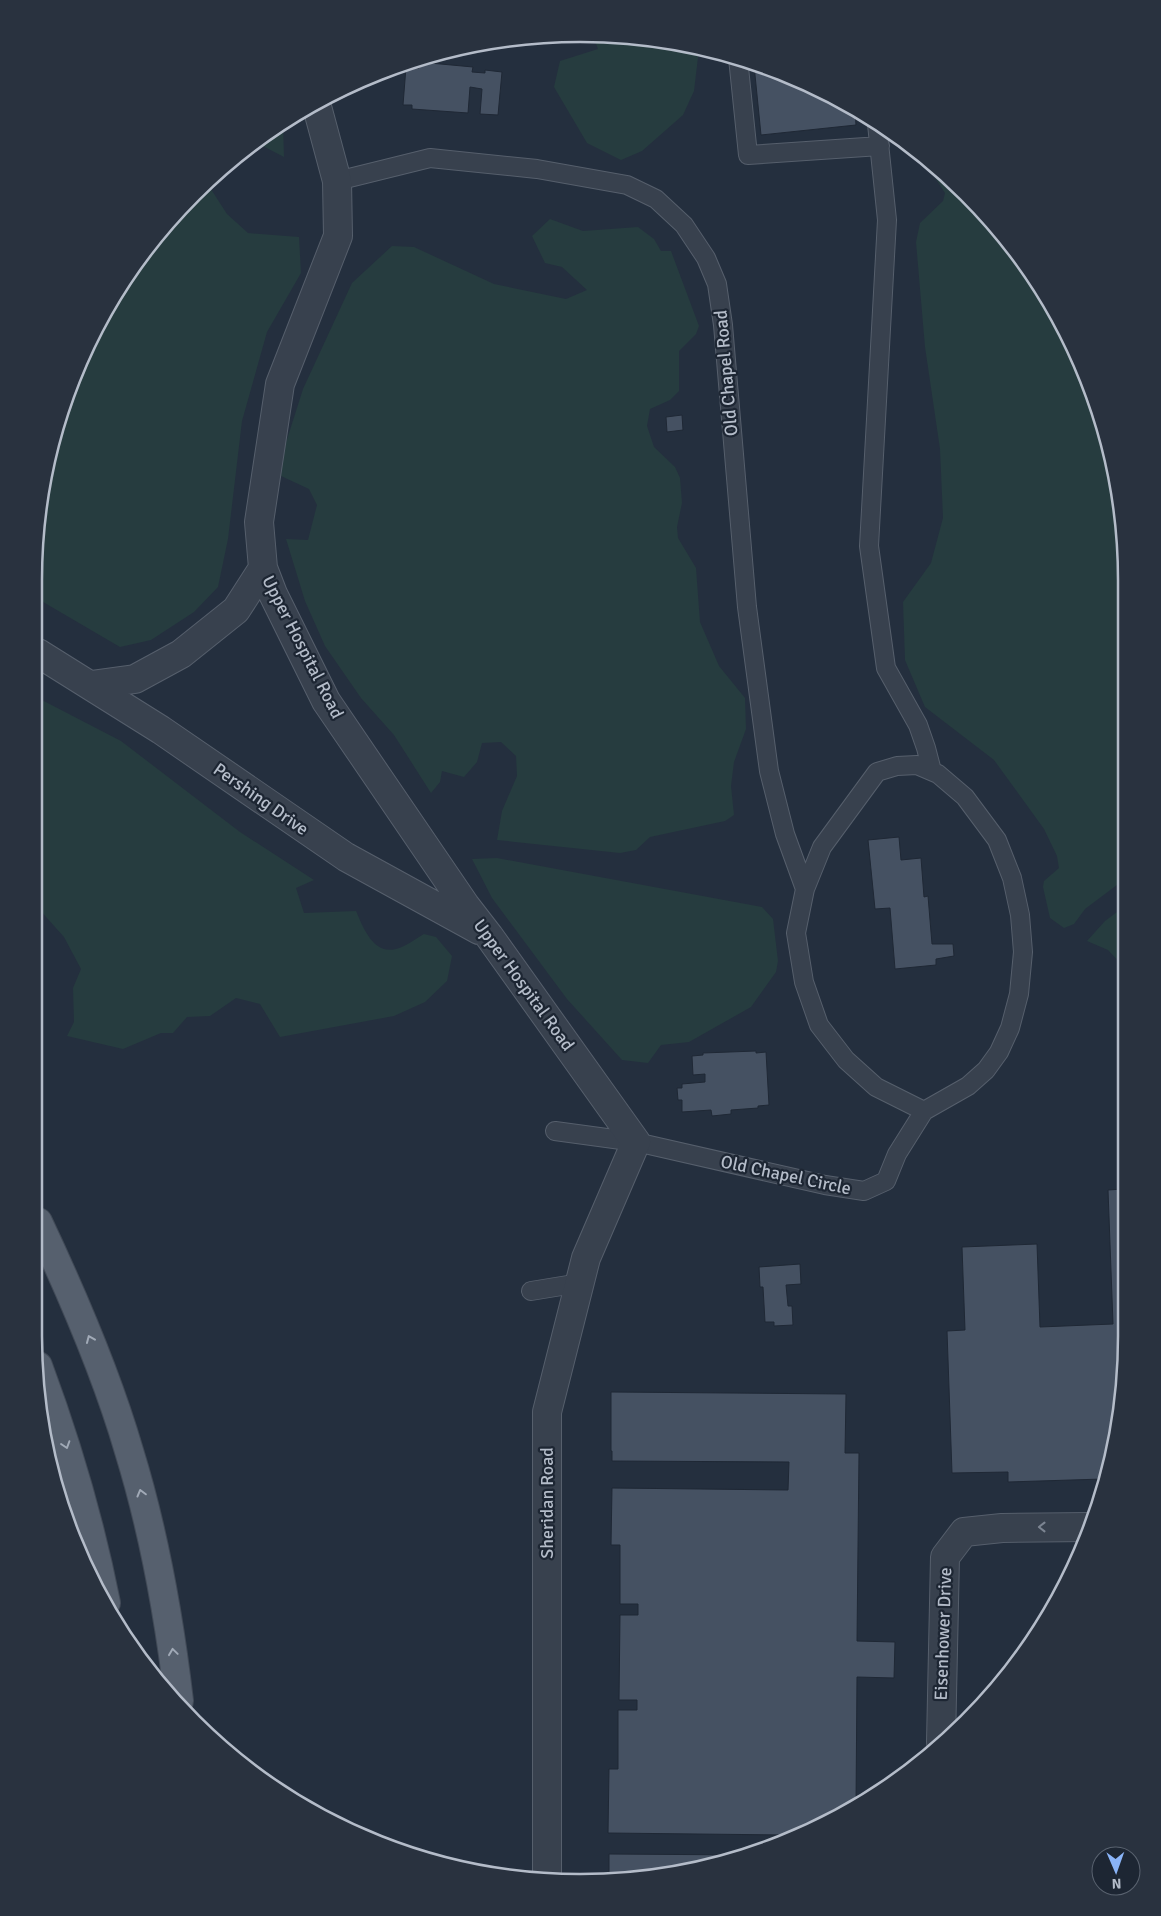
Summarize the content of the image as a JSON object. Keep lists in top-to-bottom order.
{
  "streets": {
    "street": [
      "Upper Hospital Road",
      "Pershing Drive",
      "Sheridan Road",
      "Eisenhower Drive"
    ],
    "lane": ["Old Chapel Road", "Old Chapel Circle"]
  },
  "crossings": [
    ["Old Chapel Road", "Upper Hospital Road"],
    ["Old Chapel Road", "Old Chapel Circle"],
    ["Upper Hospital Road", "Pershing Drive"],
    ["Upper Hospital Road", "Old Chapel Circle"],
    ["Upper Hospital Road", "Sheridan Road"],
    ["Old Chapel Circle", "Sheridan Road"]
  ],
  "north": "bottom"
}
